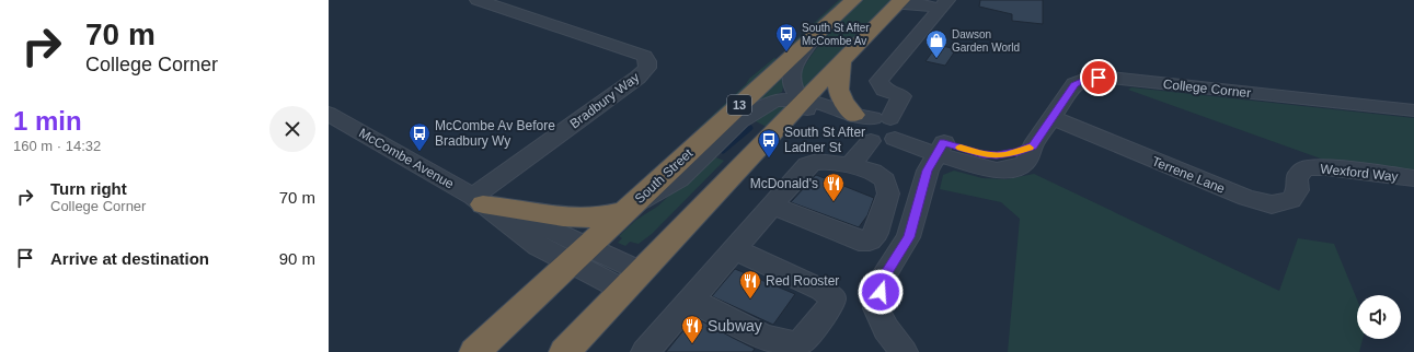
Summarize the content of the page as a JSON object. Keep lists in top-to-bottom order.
{
  "streets": {
    "highway": ["13", "South Street"],
    "street": [
      "College Corner",
      "Bradbury Way",
      "McCombe Avenue",
      "Wexford Way",
      "Terrene Lane"
    ]
  },
  "crossings": [
    ["College Corner", "Terrene Lane"],
    ["College Corner", "South Street"],
    ["Bradbury Way", "McCombe Avenue"],
    ["McCombe Avenue", "South Street"],
    ["Wexford Way", "Terrene Lane"]
  ],
  "places": {
    "bus stop": ["South St After McCombe Av", "McCombe Av Before Bradbury Wy", "South St After Ladner St"],
    "shop": ["Dawson Garden World"],
    "restaurant": ["McDonald's", "Red Rooster", "Subway"]
  },
  "page": {
    "turn": ["70 m", "College Corner"],
    "heading": ["1 min", "160 m · 14:32"],
    "list": [
      {
        "name": "Turn right",
        "note": "College Corner",
        "value": "70 m"
      },
      {
        "name": "Arrive at destination",
        "value": "90 m"
      }
    ]
  }
}
